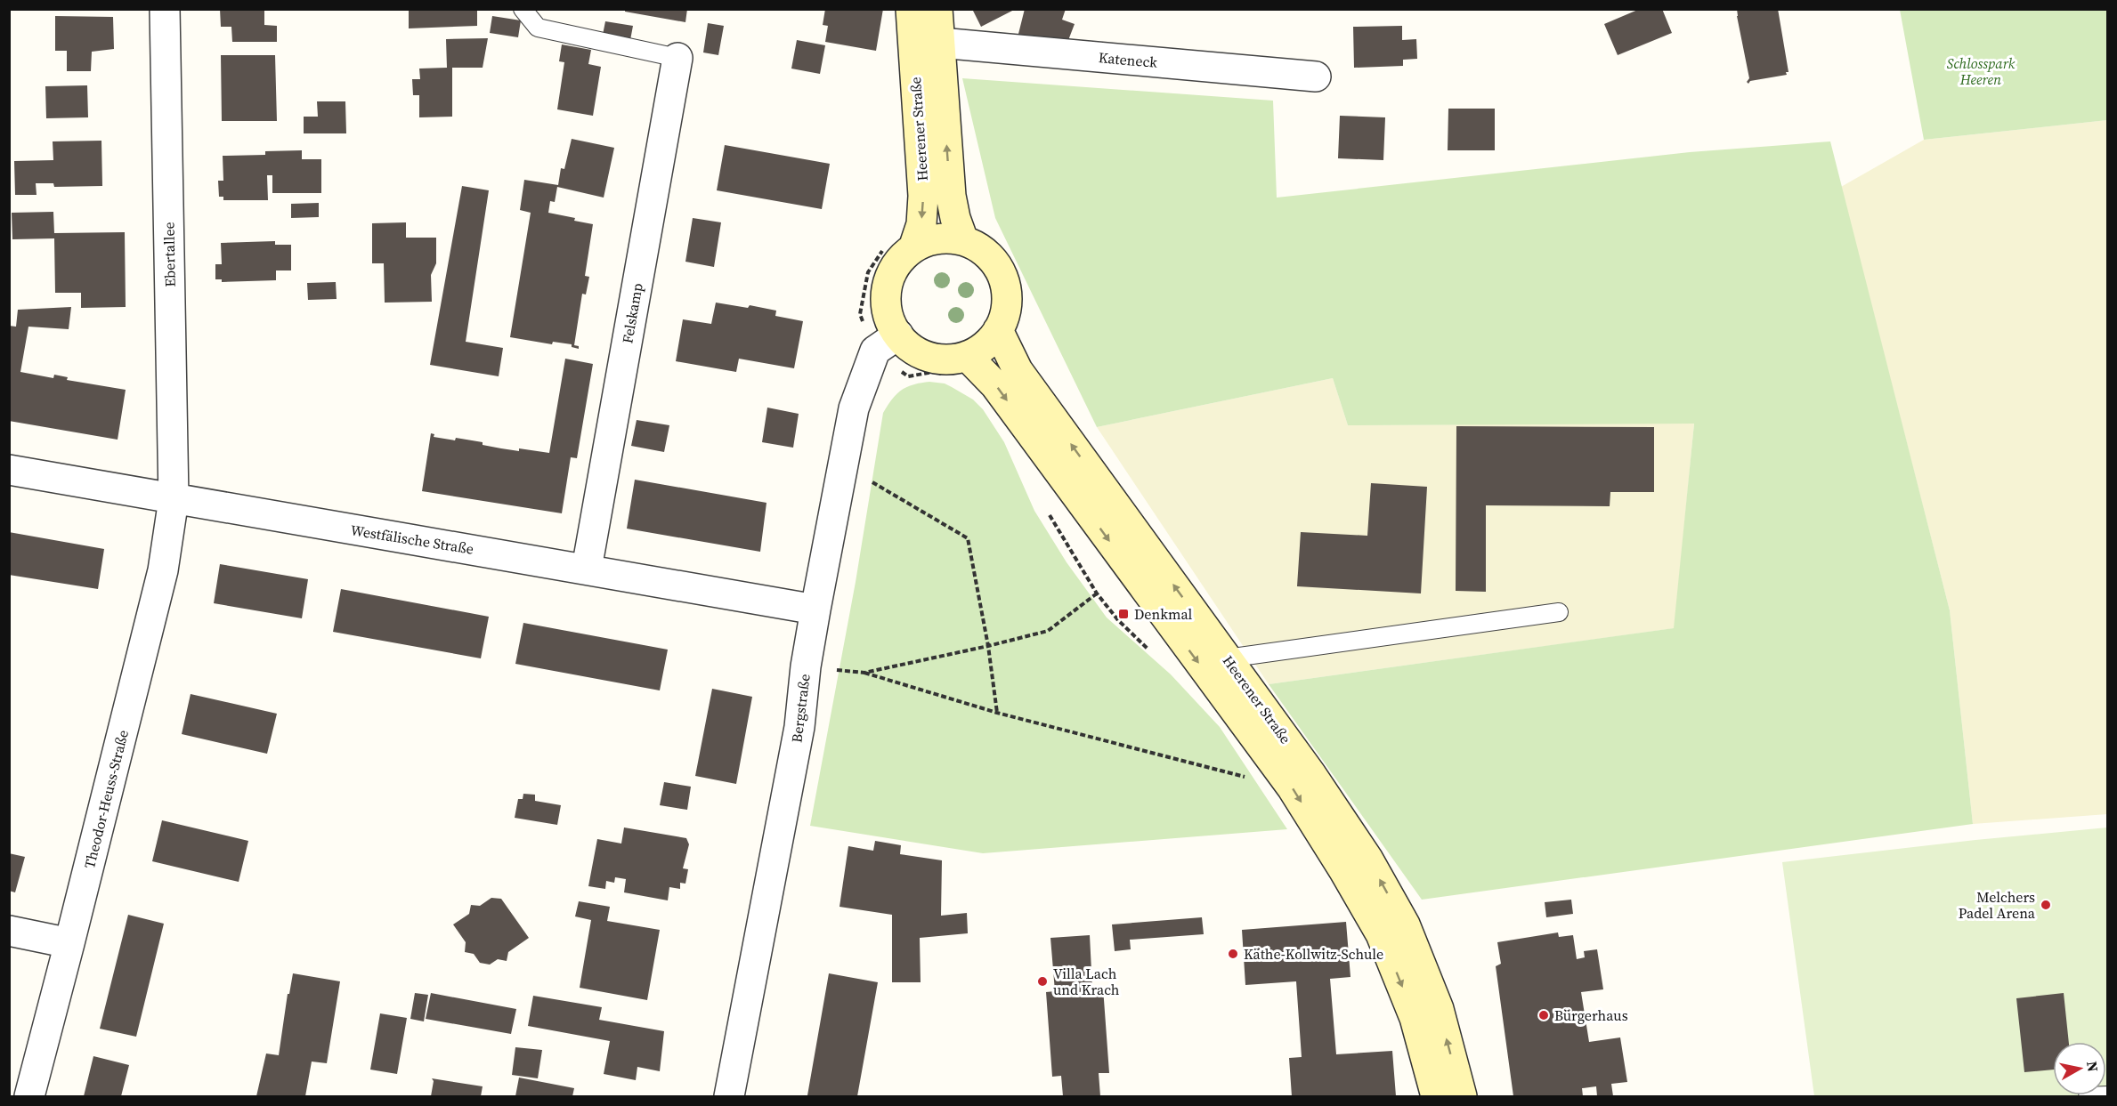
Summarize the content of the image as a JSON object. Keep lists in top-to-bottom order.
{
  "streets": {
    "main road": ["Heerener Straße"],
    "street": [
      "Kateneck",
      "Ebertallee",
      "Felskamp",
      "Westfälische Straße",
      "Bergstraße",
      "Theodor-Heuss-Straße"
    ]
  },
  "crossings": [
    ["Kateneck", "Heerener Straße"],
    ["Heerener Straße", "Bergstraße"],
    ["Ebertallee", "Westfälische Straße"],
    ["Ebertallee", "Theodor-Heuss-Straße"],
    ["Felskamp", "Westfälische Straße"],
    ["Westfälische Straße", "Bergstraße"],
    ["Westfälische Straße", "Theodor-Heuss-Straße"]
  ],
  "parks": ["Schlosspark Heeren"],
  "places": {
    "transit": ["Denkmal"],
    "other": [
      "Melchers Padel Arena",
      "Käthe-Kollwitz-Schule",
      "Villa Lach und Krach",
      "Bürgerhaus"
    ]
  },
  "north": "right"
}
